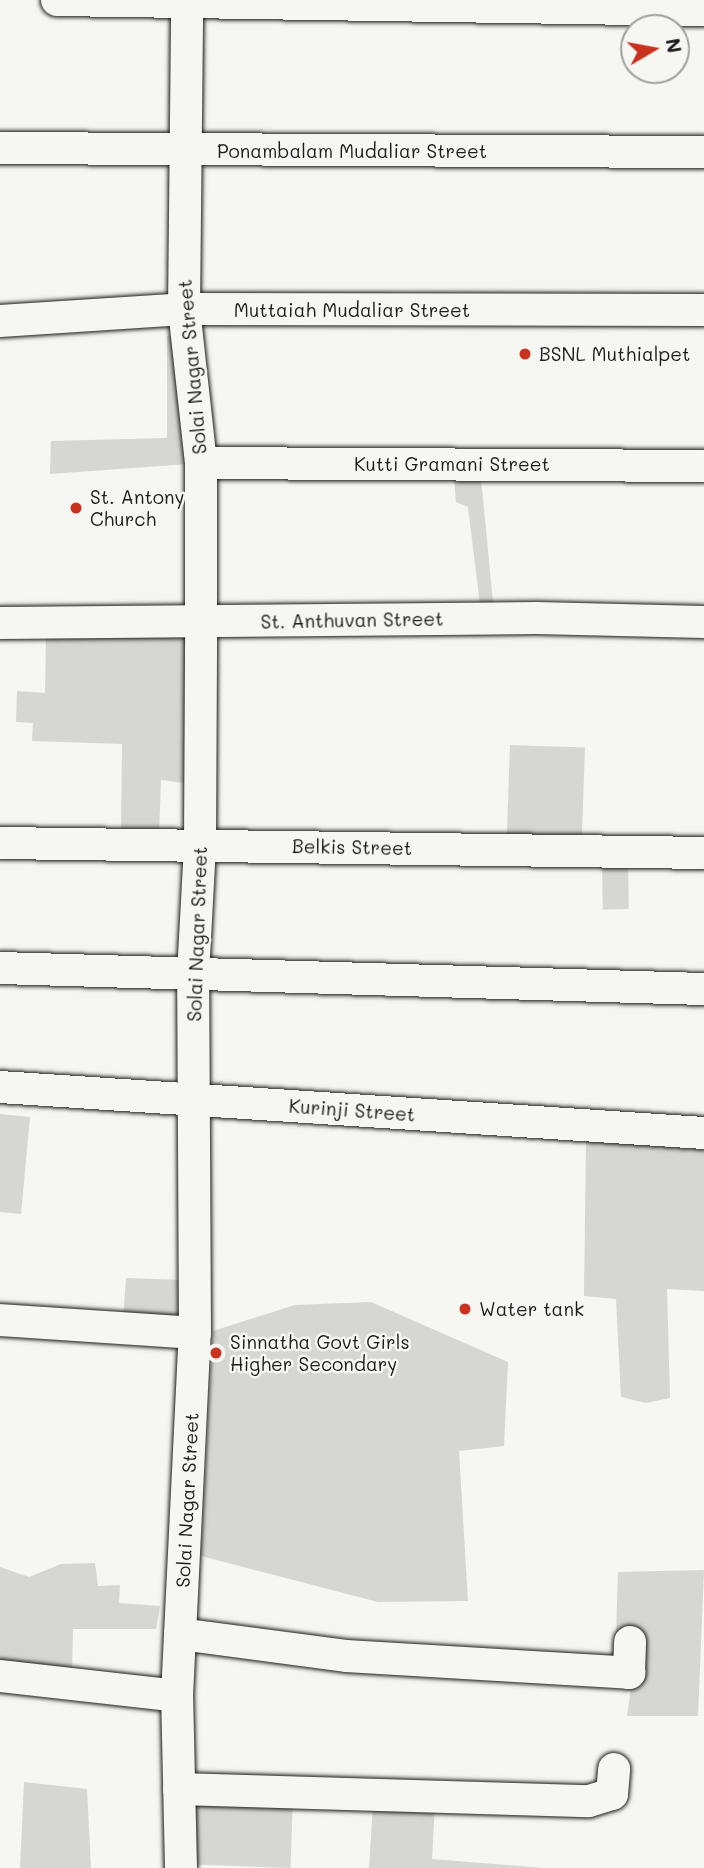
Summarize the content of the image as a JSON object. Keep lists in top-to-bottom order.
{
  "streets": {
    "street": [
      "Ponambalam Mudaliar Street",
      "Muttaiah Mudaliar Street",
      "Solai Nagar Street",
      "Kutti Gramani Street",
      "St. Anthuvan Street",
      "Belkis Street",
      "Kurinji Street"
    ]
  },
  "crossings": [
    ["Ponambalam Mudaliar Street", "Solai Nagar Street"],
    ["Muttaiah Mudaliar Street", "Solai Nagar Street"],
    ["Solai Nagar Street", "Kutti Gramani Street"],
    ["Solai Nagar Street", "St. Anthuvan Street"],
    ["Solai Nagar Street", "Belkis Street"],
    ["Solai Nagar Street", "Kurinji Street"]
  ],
  "places": [
    "BSNL Muthialpet",
    "St. Antony Church",
    "Water tank",
    "Sinnatha Govt Girls Higher Secondary"
  ],
  "north": "right"
}
